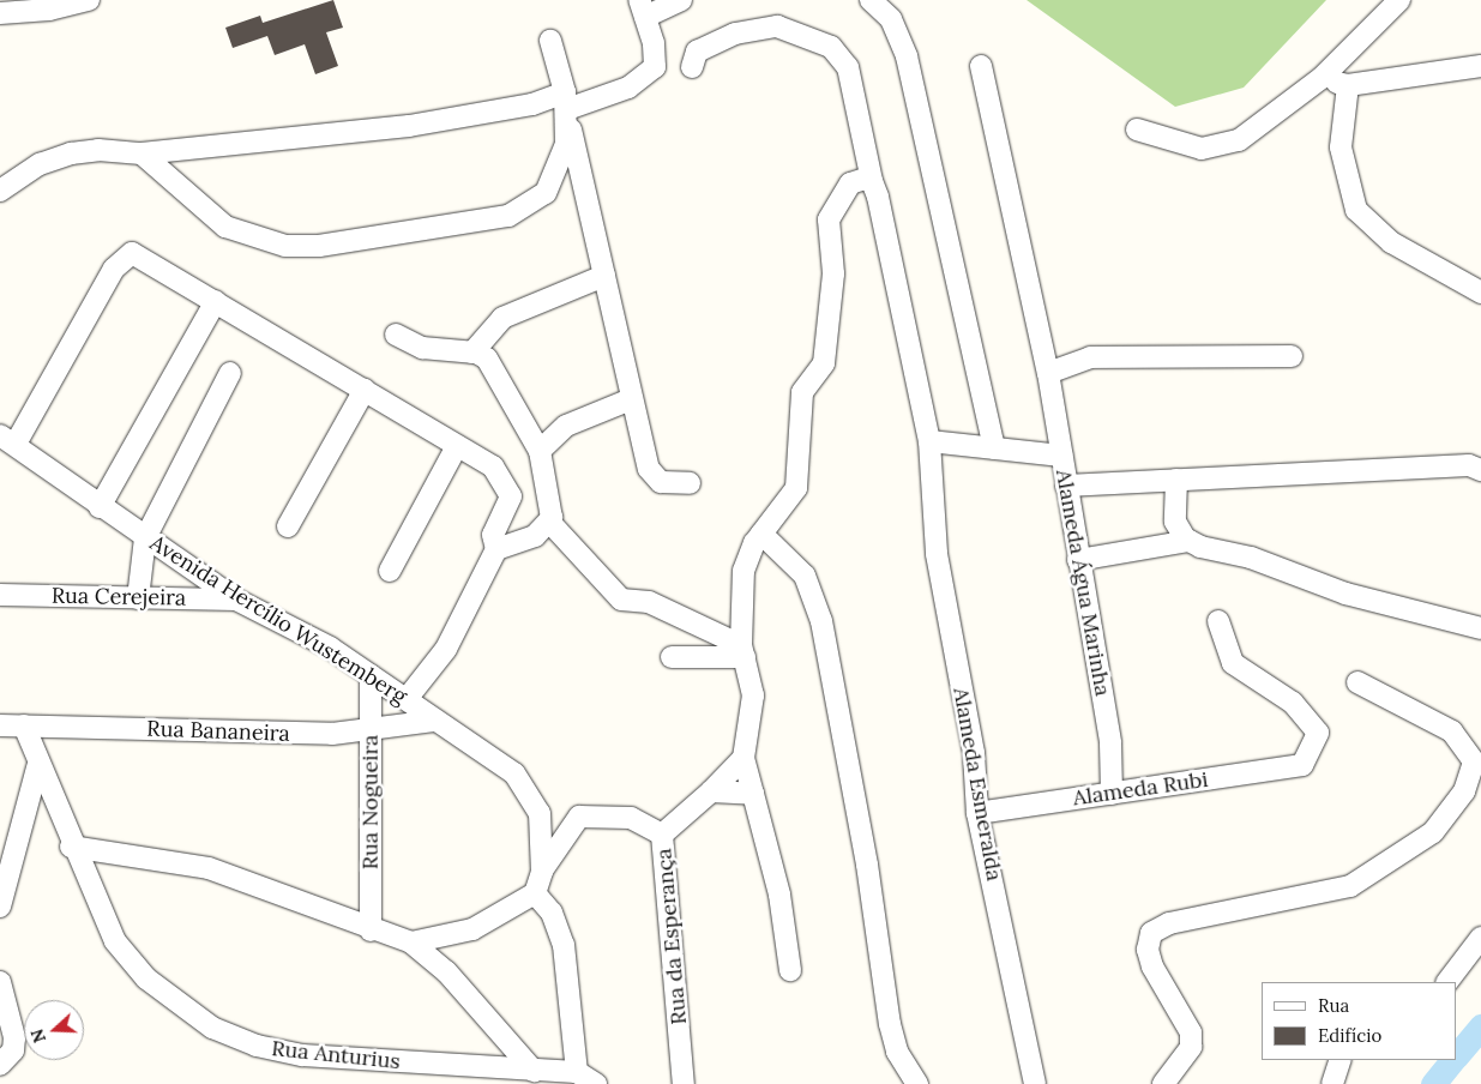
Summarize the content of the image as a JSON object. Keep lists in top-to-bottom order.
{
  "streets": {
    "street": [
      "Alameda Água Marinha",
      "Rua Cerejeira",
      "Avenida Hercílio Wustemberg",
      "Rua Bananeira",
      "Alameda Esmeralda",
      "Alameda Rubi",
      "Rua Nogueira",
      "Rua da Esperança",
      "Rua Anturius"
    ]
  },
  "crossings": [
    ["Alameda Água Marinha", "Alameda Rubi"],
    ["Rua Cerejeira", "Avenida Hercílio Wustemberg"],
    ["Avenida Hercílio Wustemberg", "Rua Bananeira"],
    ["Avenida Hercílio Wustemberg", "Rua Nogueira"],
    ["Avenida Hercílio Wustemberg", "Rua da Esperança"],
    ["Rua Bananeira", "Rua Nogueira"],
    ["Rua Bananeira", "Rua da Esperança"],
    ["Rua Bananeira", "Rua Anturius"],
    ["Alameda Esmeralda", "Alameda Rubi"],
    ["Rua Nogueira", "Rua da Esperança"]
  ],
  "legend": ["Rua", "Edifício"],
  "north": "left"
}
